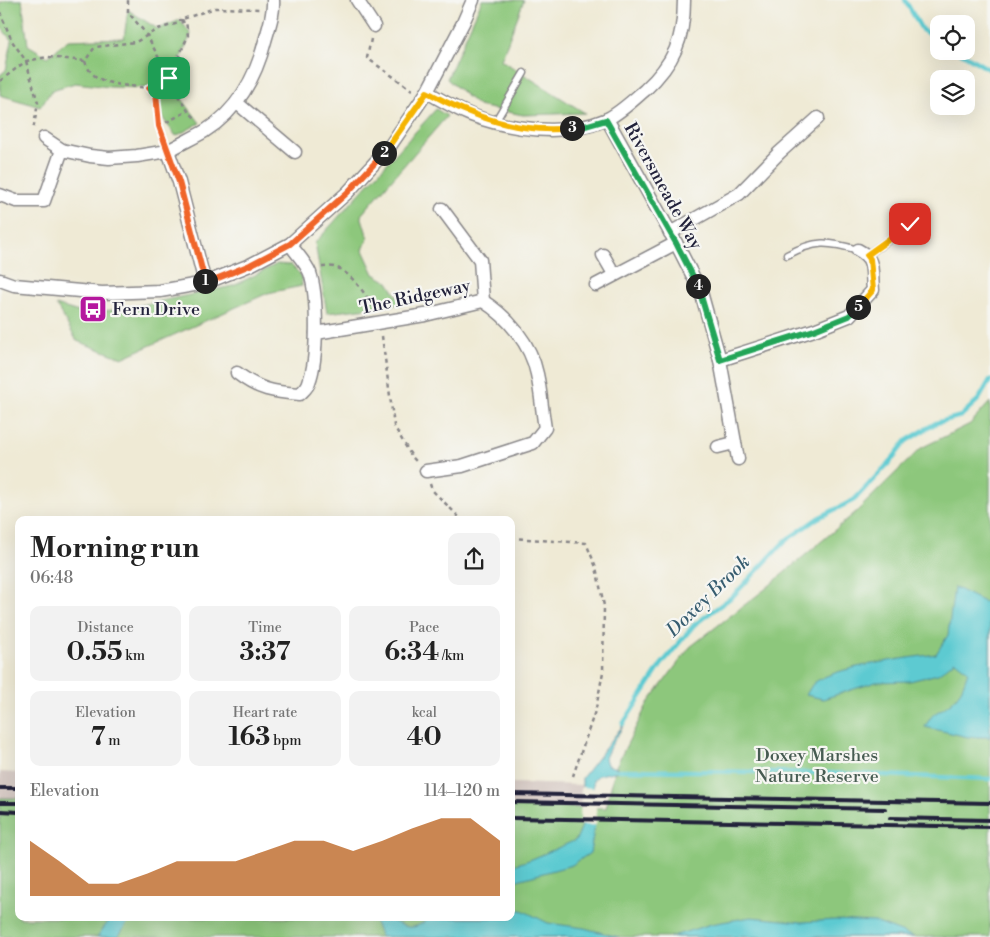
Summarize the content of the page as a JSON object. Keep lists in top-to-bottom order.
{
  "streets": {
    "street": ["Riversmeade Way", "The Ridgeway"]
  },
  "water": ["Doxey Brook"],
  "parks": ["Doxey Marshes Nature Reserve"],
  "places": {
    "bus stop": ["Fern Drive"]
  },
  "page": {
    "pins": [
      "3",
      "2",
      "1",
      "4",
      "5"
    ],
    "heading": ["Morning run", "06:48"],
    "stats": [
      ["Distance", "0.55 km"],
      ["Time", "3:37"],
      ["Pace", "6:34 /km"],
      ["Elevation", "7 m"],
      ["Heart rate", "163 bpm"],
      ["kcal", "40"]
    ],
    "chart": ["Elevation", "114–120 m"]
  }
}
